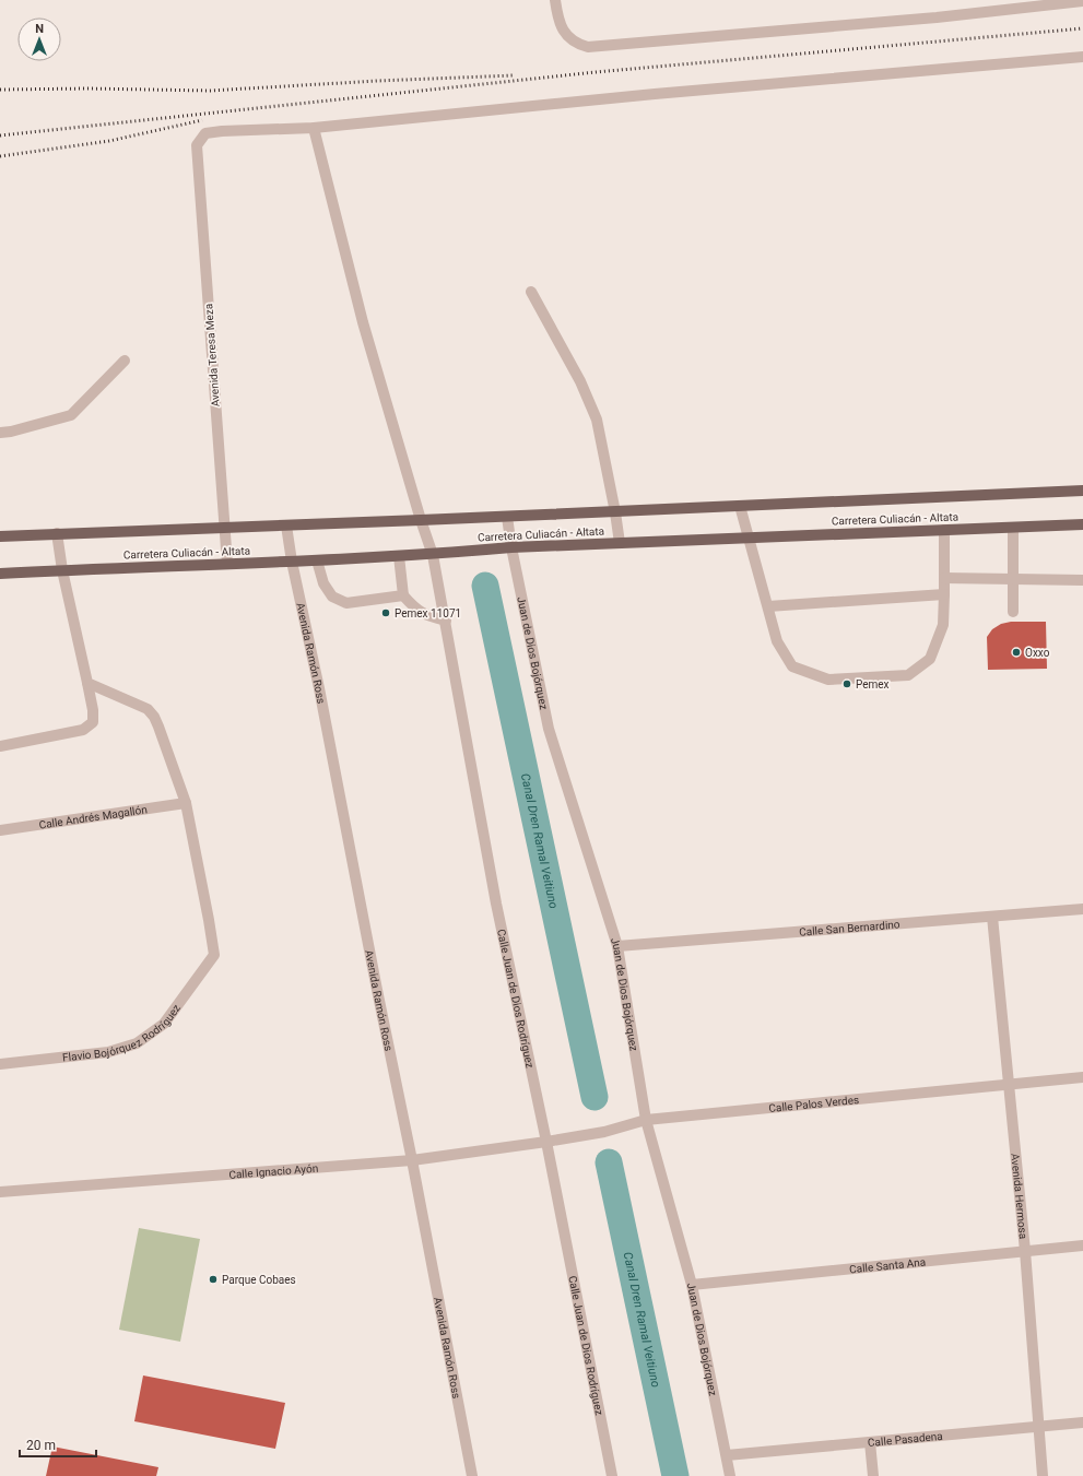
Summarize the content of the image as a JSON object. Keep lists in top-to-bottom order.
{
  "streets": {
    "main road": ["Carretera Culiacán - Altata"],
    "street": [
      "Avenida Teresa Meza",
      "Avenida Ramón Ross",
      "Juan de Dios Bojórquez",
      "Calle Andrés Magallón",
      "Calle San Bernardino",
      "Calle Juan de Dios Rodríguez",
      "Flavio Bojórquez Rodríguez",
      "Calle Palos Verdes",
      "Calle Ignacio Ayón",
      "Avenida Hermosa",
      "Calle Santa Ana",
      "Calle Pasadena"
    ]
  },
  "crossings": [
    ["Avenida Teresa Meza", "Carretera Culiacán - Altata"],
    ["Avenida Teresa Meza", "Calle Juan de Dios Rodríguez"],
    ["Carretera Culiacán - Altata", "Avenida Ramón Ross"],
    ["Carretera Culiacán - Altata", "Juan de Dios Bojórquez"],
    ["Carretera Culiacán - Altata", "Calle Juan de Dios Rodríguez"],
    ["Avenida Ramón Ross", "Calle Ignacio Ayón"],
    ["Juan de Dios Bojórquez", "Calle San Bernardino"],
    ["Juan de Dios Bojórquez", "Calle Palos Verdes"],
    ["Juan de Dios Bojórquez", "Calle Santa Ana"],
    ["Juan de Dios Bojórquez", "Calle Pasadena"],
    ["Calle Andrés Magallón", "Flavio Bojórquez Rodríguez"],
    ["Calle San Bernardino", "Avenida Hermosa"],
    ["Calle Juan de Dios Rodríguez", "Calle Palos Verdes"],
    ["Calle Juan de Dios Rodríguez", "Calle Ignacio Ayón"],
    ["Calle Palos Verdes", "Calle Ignacio Ayón"],
    ["Calle Palos Verdes", "Avenida Hermosa"],
    ["Avenida Hermosa", "Calle Santa Ana"],
    ["Avenida Hermosa", "Calle Pasadena"]
  ],
  "water": ["Canal Dren Ramal Veitiuno"],
  "places": [
    "Pemex 11071",
    "Oxxo",
    "Pemex",
    "Parque Cobaes"
  ],
  "scale_bar": "20 m",
  "north": "top"
}
